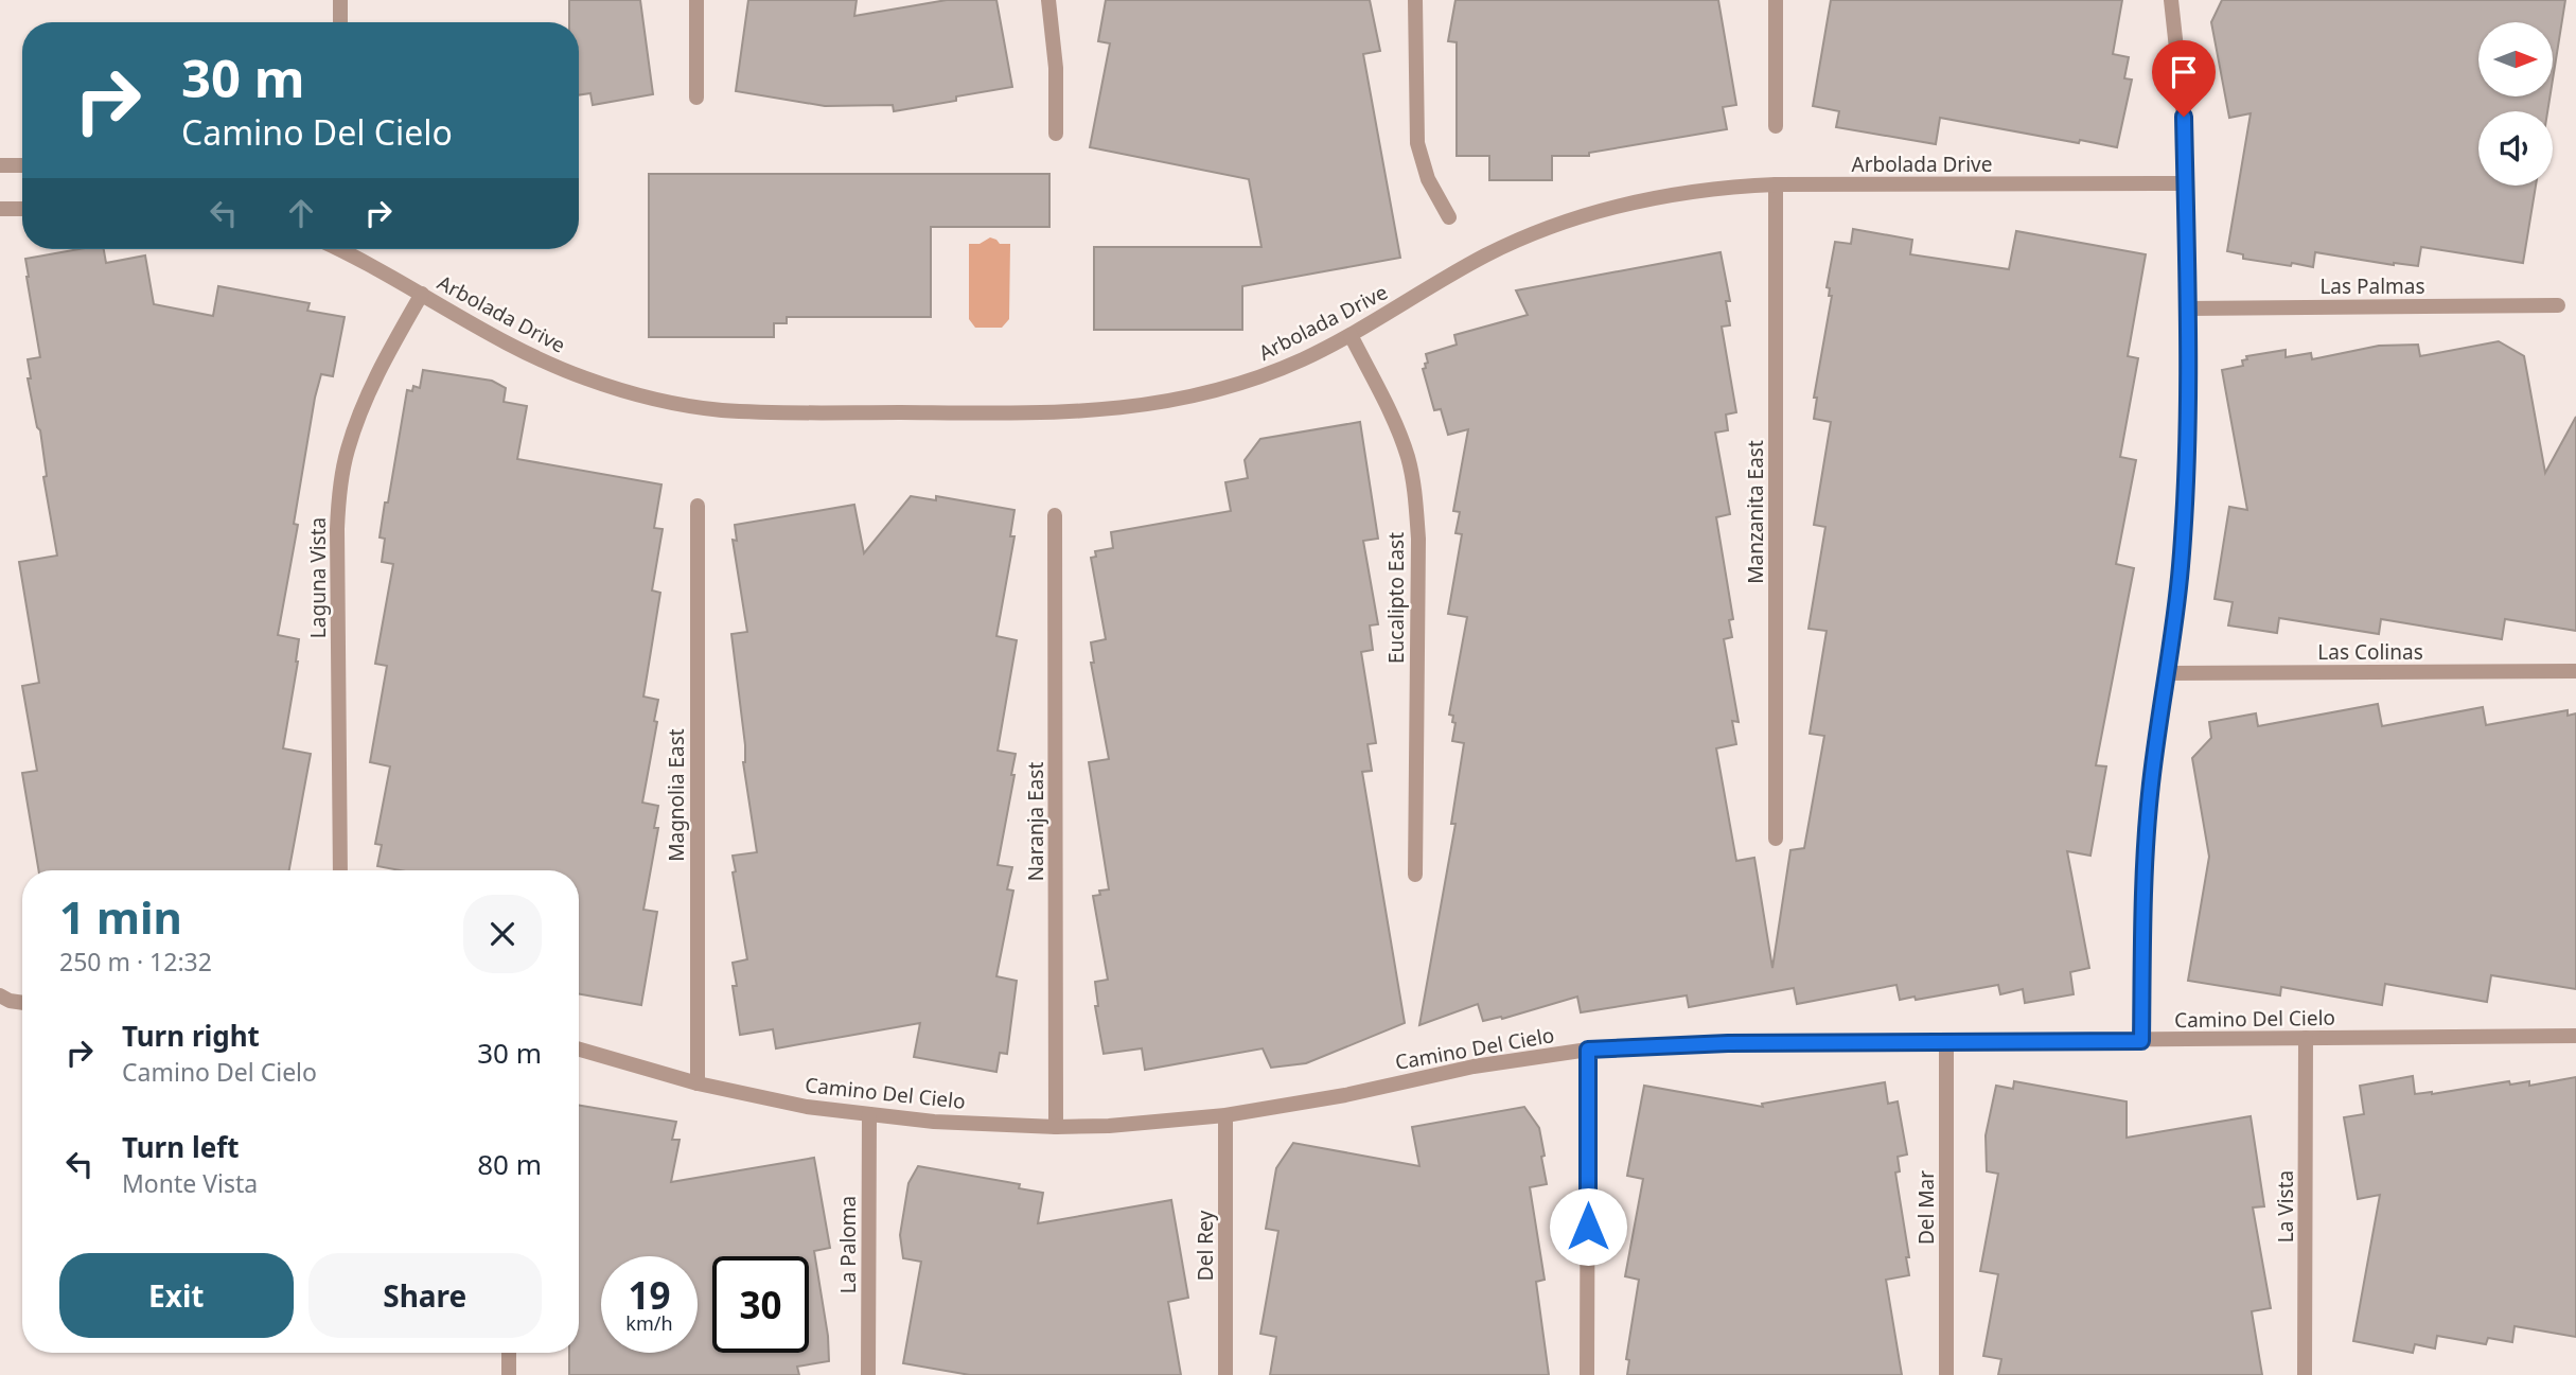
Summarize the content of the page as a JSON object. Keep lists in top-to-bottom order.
{
  "streets": {
    "street": [
      "Arbolada Drive",
      "Las Palmas",
      "Manzanita East",
      "Laguna Vista",
      "Eucalipto East",
      "Las Colinas",
      "Magnolia East",
      "Naranja East",
      "Camino Del Cielo",
      "La Vista",
      "Del Mar",
      "La Paloma",
      "Del Rey"
    ]
  },
  "crossings": [
    ["Arbolada Drive", "Manzanita East"],
    ["Arbolada Drive", "Laguna Vista"],
    ["Arbolada Drive", "Eucalipto East"],
    ["Magnolia East", "Camino Del Cielo"],
    ["Naranja East", "Camino Del Cielo"],
    ["Camino Del Cielo", "La Vista"],
    ["Camino Del Cielo", "Del Mar"],
    ["Camino Del Cielo", "La Paloma"],
    ["Camino Del Cielo", "Del Rey"]
  ],
  "north": "right",
  "page": {
    "turn": ["30 m", "Camino Del Cielo"],
    "heading": ["1 min", "250 m · 12:32"],
    "list": [
      {
        "name": "Turn right",
        "note": "Camino Del Cielo",
        "value": "30 m"
      },
      {
        "name": "Turn left",
        "note": "Monte Vista",
        "value": "80 m"
      }
    ],
    "buttons": ["Exit", "Share"],
    "speed": "19 km/h",
    "limit": "30"
  }
}
